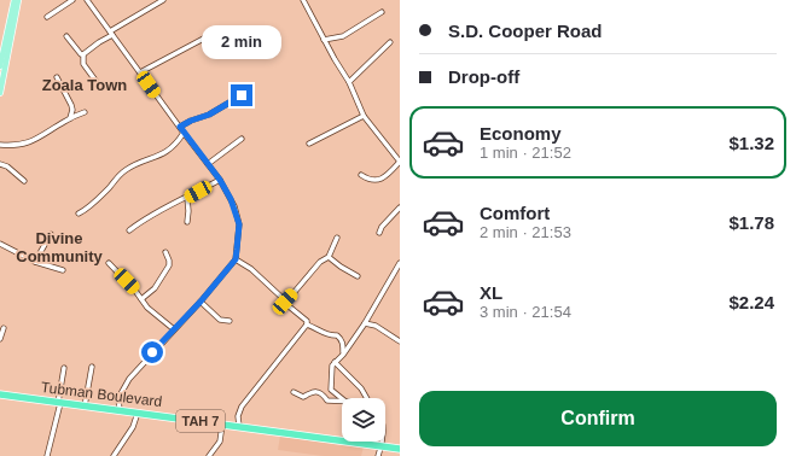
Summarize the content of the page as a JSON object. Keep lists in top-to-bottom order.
{
  "streets": {
    "highway": ["Tubman Boulevard", "TAH 7"]
  },
  "districts": ["Zoala Town", "Divine Community"],
  "page": {
    "banner": ["S.D. Cooper Road", "Drop-off"],
    "bubble": "2 min",
    "list": [
      {
        "name": "Economy",
        "note": "1 min · 21:52",
        "value": "$1.32"
      },
      {
        "name": "Comfort",
        "note": "2 min · 21:53",
        "value": "$1.78"
      },
      {
        "name": "XL",
        "note": "3 min · 21:54",
        "value": "$2.24"
      }
    ],
    "buttons": "Confirm"
  }
}
